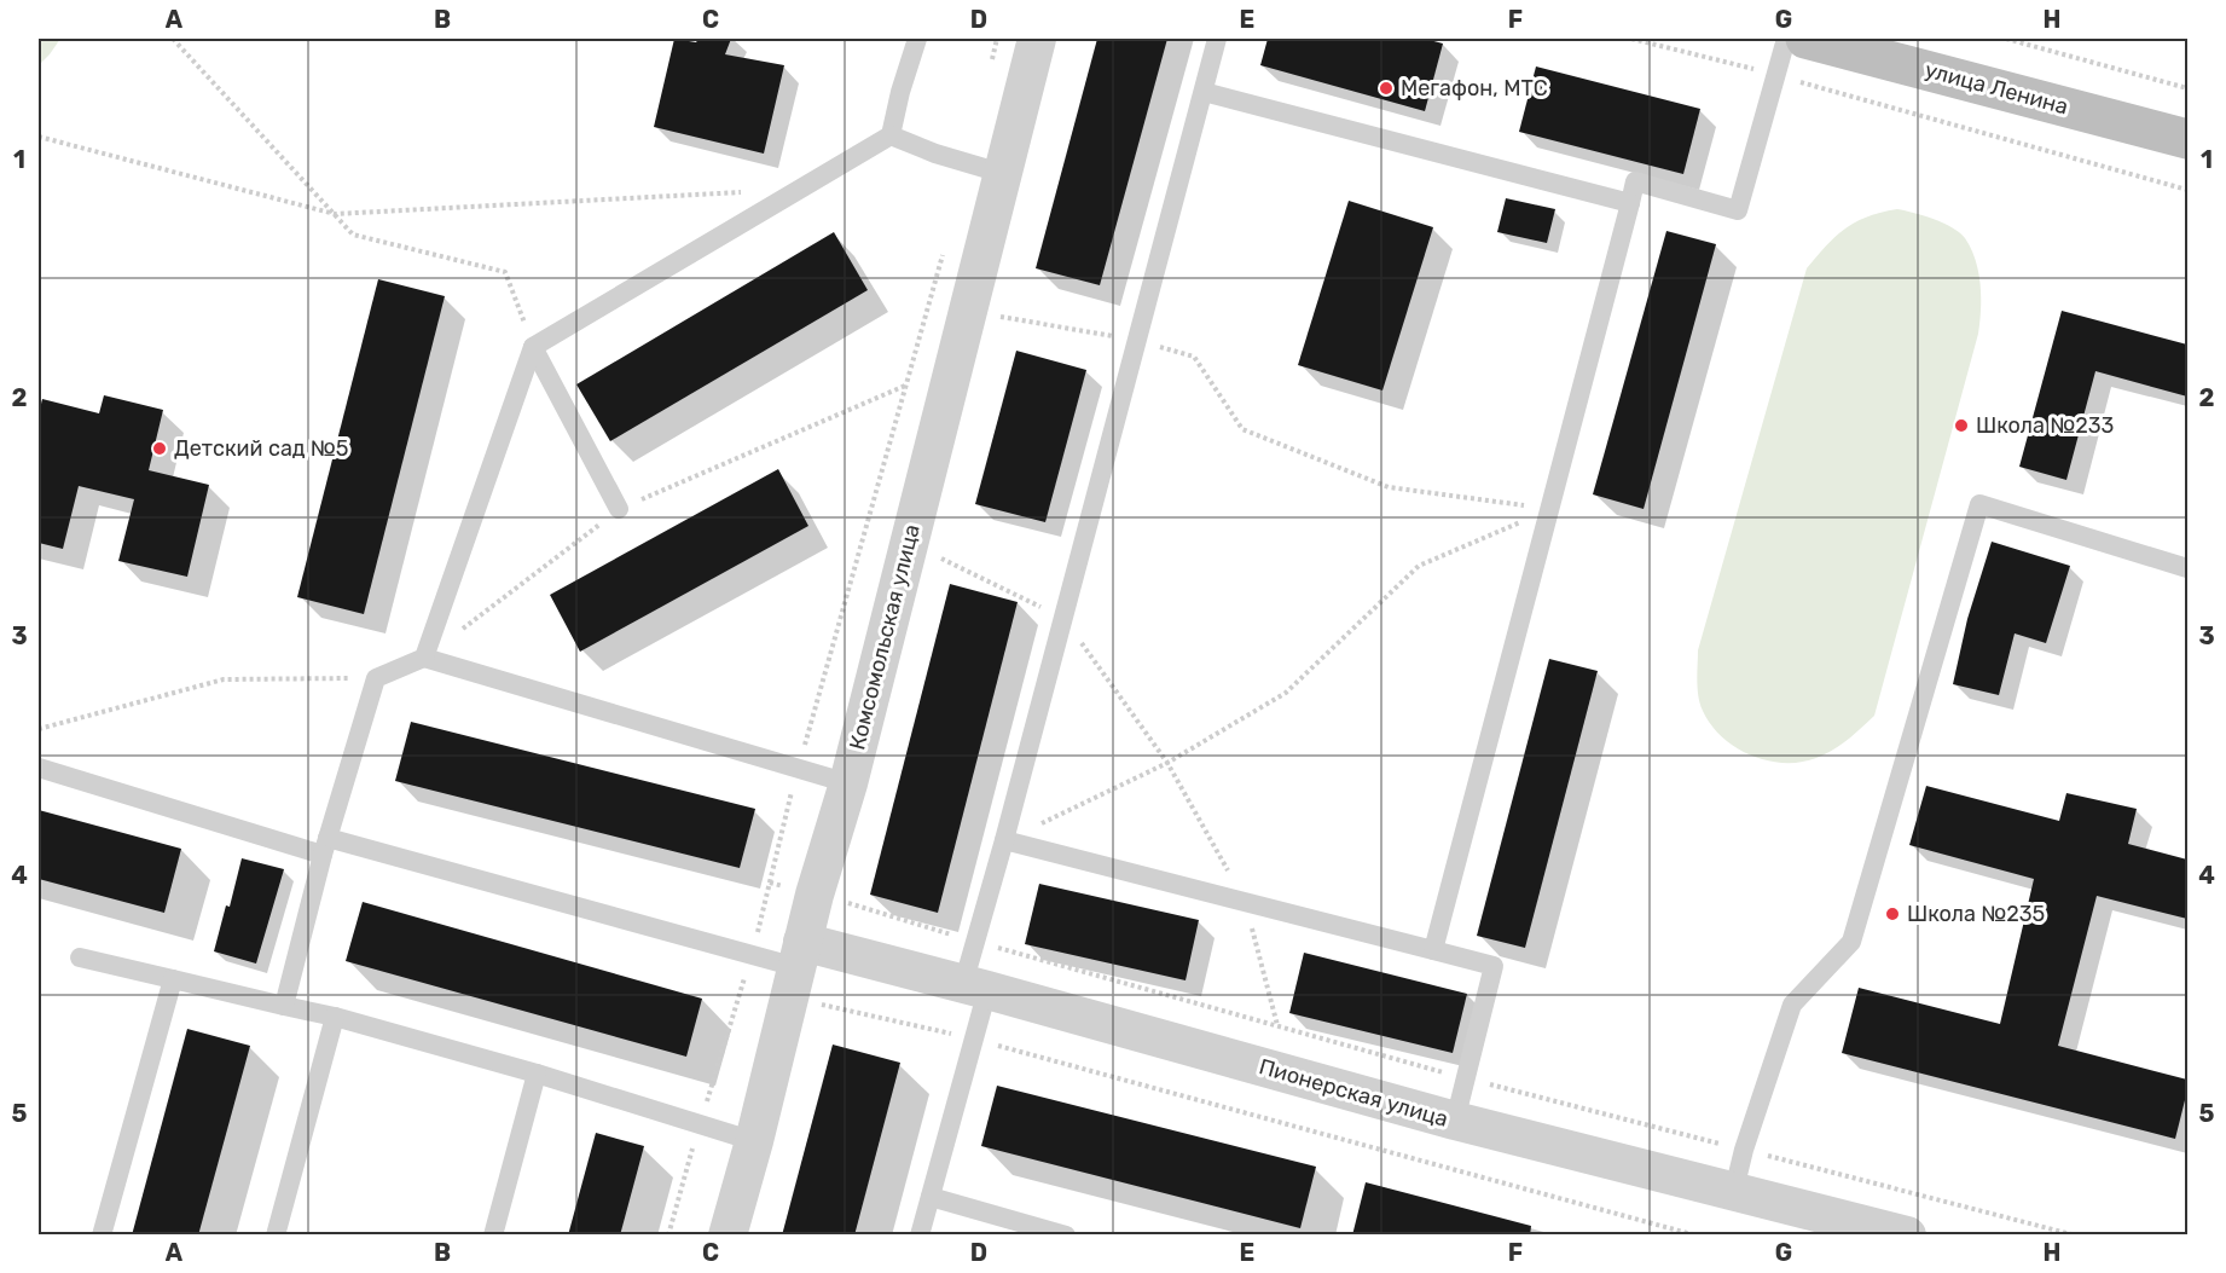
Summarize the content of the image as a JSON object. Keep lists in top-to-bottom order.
{
  "streets": {
    "street": ["улица Ленина", "Комсомольская улица", "Пионерская улица"]
  },
  "crossings": [
    ["Комсомольская улица", "Пионерская улица"]
  ],
  "places": [
    "Мегафон, МТС",
    "Школа №233",
    "Детский сад №5",
    "Школа №235"
  ],
  "grid": {
    "columns": [
      "A",
      "B",
      "C",
      "D",
      "E",
      "F",
      "G",
      "H"
    ],
    "rows": [
      "1",
      "2",
      "3",
      "4",
      "5"
    ]
  }
}
